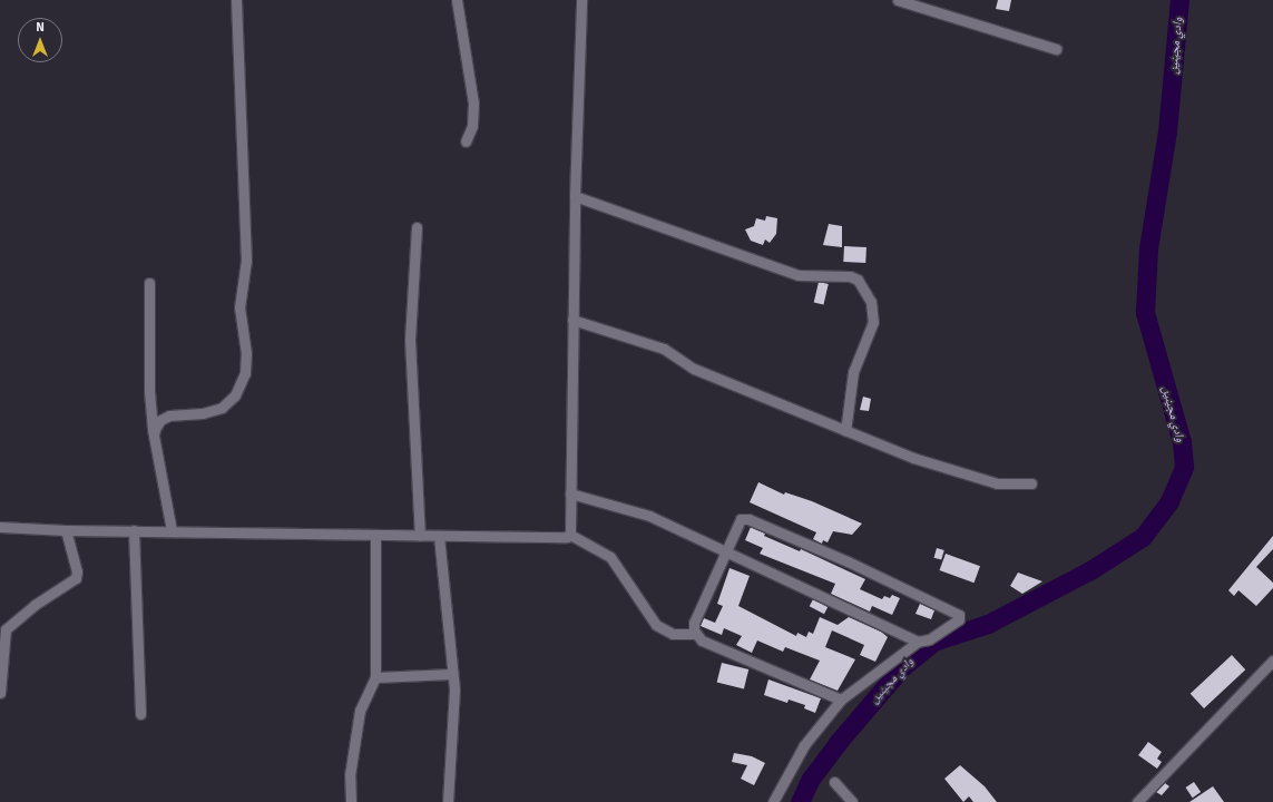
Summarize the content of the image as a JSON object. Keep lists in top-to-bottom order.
{
  "water": ["وادي مجينين"],
  "north": "top"
}
